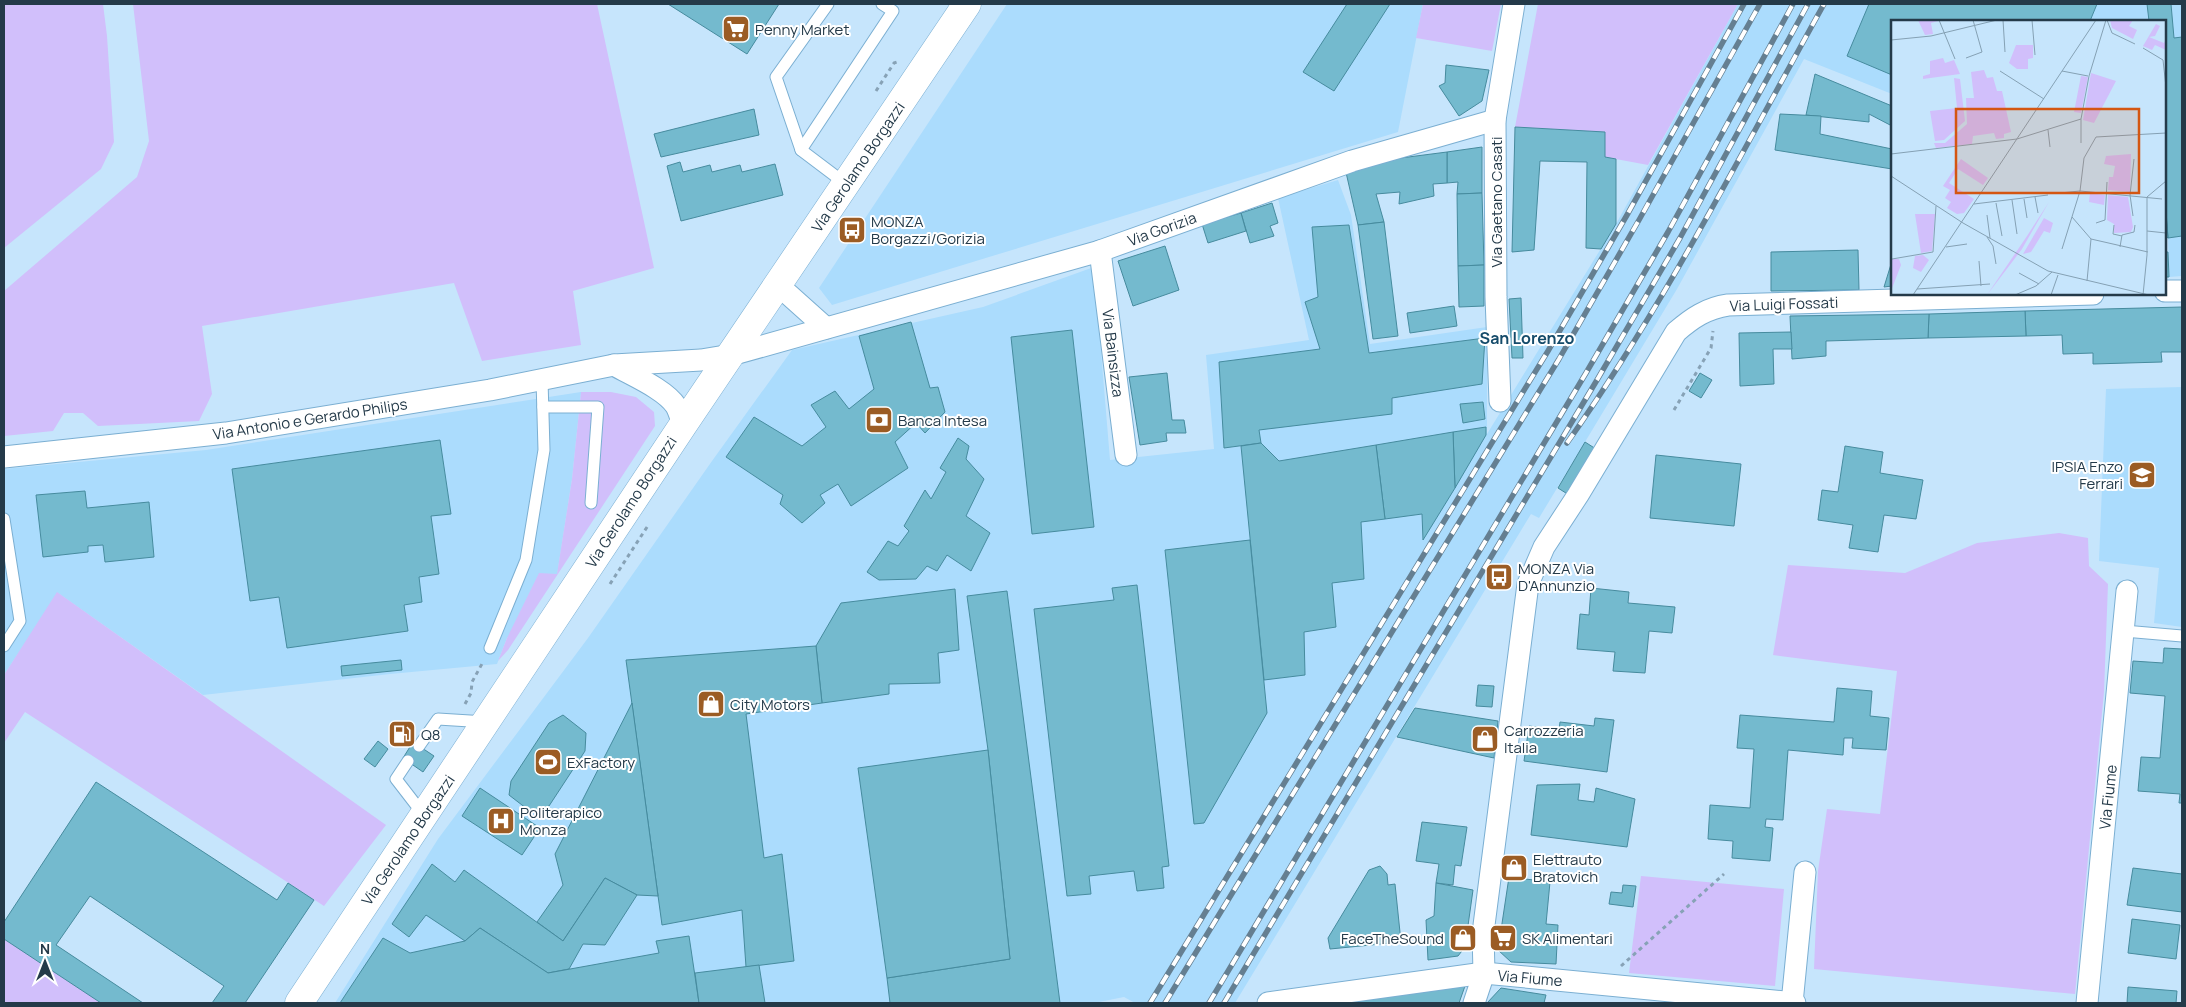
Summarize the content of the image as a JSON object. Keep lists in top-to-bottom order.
{
  "streets": {
    "main road": ["Via Gerolamo Borgazzi"],
    "street": [
      "Via Gaetano Casati",
      "Via Gorizia",
      "Via Luigi Fossati",
      "Via Bainsizza",
      "Via Antonio e Gerardo Philips",
      "Via Fiume"
    ]
  },
  "crossings": [
    ["Via Gerolamo Borgazzi", "Via Gorizia"],
    ["Via Gerolamo Borgazzi", "Via Antonio e Gerardo Philips"],
    ["Via Gaetano Casati", "Via Gorizia"],
    ["Via Gorizia", "Via Bainsizza"],
    ["Via Gorizia", "Via Antonio e Gerardo Philips"],
    ["Via Luigi Fossati", "Via Fiume"]
  ],
  "districts": ["San Lorenzo"],
  "places": {
    "supermarket": ["Penny Market", "SK Alimentari"],
    "bus stop": ["MONZA Borgazzi/Gorizia", "MONZA Via D'Annunzio"],
    "bank": ["Banca Intesa"],
    "school or university": ["IPSIA Enzo Ferrari"],
    "shop": [
      "City Motors",
      "Carrozzeria Italia",
      "Elettrauto Bratovich",
      "FaceTheSound"
    ],
    "fuel station": ["Q8"],
    "sports": ["ExFactory"],
    "hospital": ["Politerapico Monza"]
  },
  "north": "top"
}
